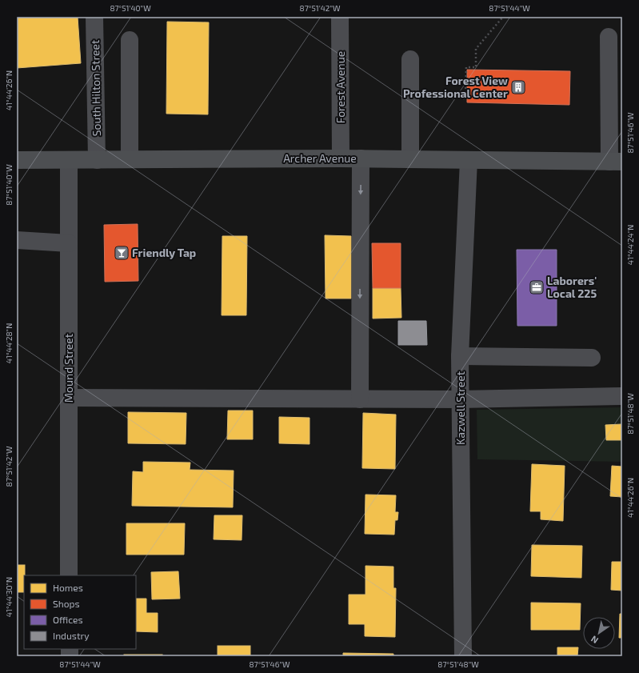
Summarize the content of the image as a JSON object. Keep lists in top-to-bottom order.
{
  "streets": {
    "main road": ["Archer Avenue"],
    "street": [
      "Forest Avenue",
      "South Hilton Street",
      "Mound Street",
      "Kazwell Street"
    ]
  },
  "crossings": [
    ["Forest Avenue", "Archer Avenue"],
    ["South Hilton Street", "Archer Avenue"],
    ["Archer Avenue", "Mound Street"],
    ["Archer Avenue", "Kazwell Street"]
  ],
  "places": {
    "building": ["Forest View Professional Center"],
    "bar": ["Friendly Tap"],
    "office": ["Laborers' Local 225"]
  },
  "legend": [
    "Homes",
    "Shops",
    "Offices",
    "Industry"
  ],
  "north": "bottom left",
  "coordinates": [
    "87°51'40\"W",
    "87°51'42\"W",
    "87°51'44\"W",
    "41°44'26\"N",
    "87°51'46\"W",
    "41°44'24\"N",
    "41°44'28\"N",
    "87°51'48\"W",
    "41°44'30\"N"
  ]
}
